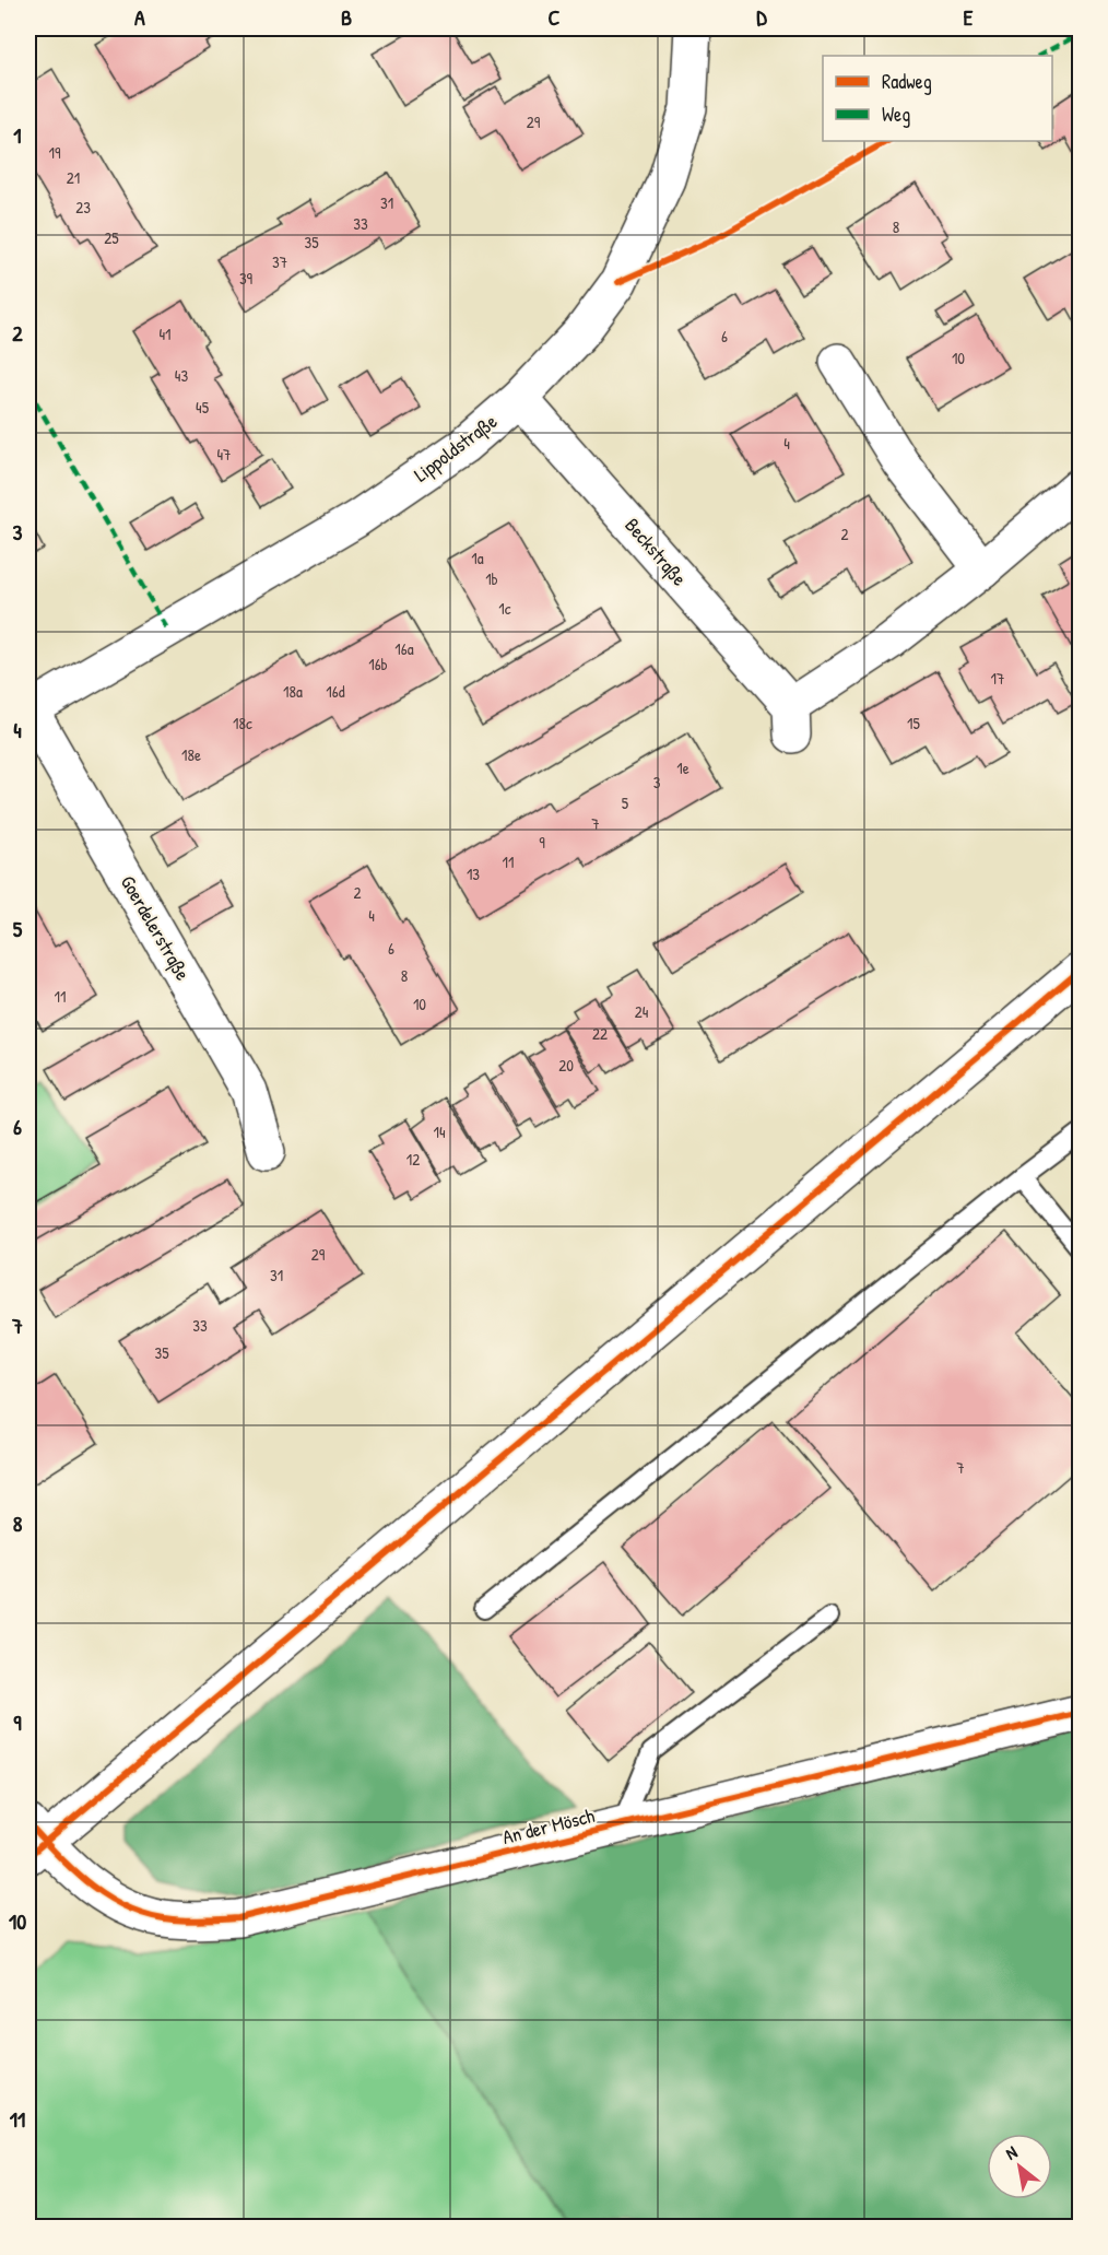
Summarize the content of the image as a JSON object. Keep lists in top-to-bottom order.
{
  "streets": {
    "street": [
      "Lippoldstraße",
      "Beckstraße",
      "Goerdelerstraße",
      "An der Mösch"
    ]
  },
  "crossings": [
    ["Lippoldstraße", "Beckstraße"],
    ["Lippoldstraße", "Goerdelerstraße"]
  ],
  "house_numbers": [
    "29",
    "19",
    "21",
    "31",
    "23",
    "33",
    "8",
    "25",
    "35",
    "37",
    "39",
    "41",
    "6",
    "10",
    "43",
    "45",
    "4",
    "47",
    "2",
    "1a",
    "1b",
    "1c",
    "16a",
    "16b",
    "17",
    "18a",
    "16d",
    "18c",
    "15",
    "18e",
    "1e",
    "3",
    "5",
    "7",
    "9",
    "11",
    "13",
    "2",
    "4",
    "6",
    "8",
    "11",
    "10",
    "24",
    "22",
    "20",
    "14",
    "12",
    "29",
    "31",
    "33",
    "35",
    "7"
  ],
  "legend": ["Radweg", "Weg"],
  "north": "top left",
  "grid": {
    "columns": [
      "A",
      "B",
      "C",
      "D",
      "E"
    ],
    "rows": [
      "1",
      "2",
      "3",
      "4",
      "5",
      "6",
      "7",
      "8",
      "9",
      "10",
      "11"
    ]
  }
}
